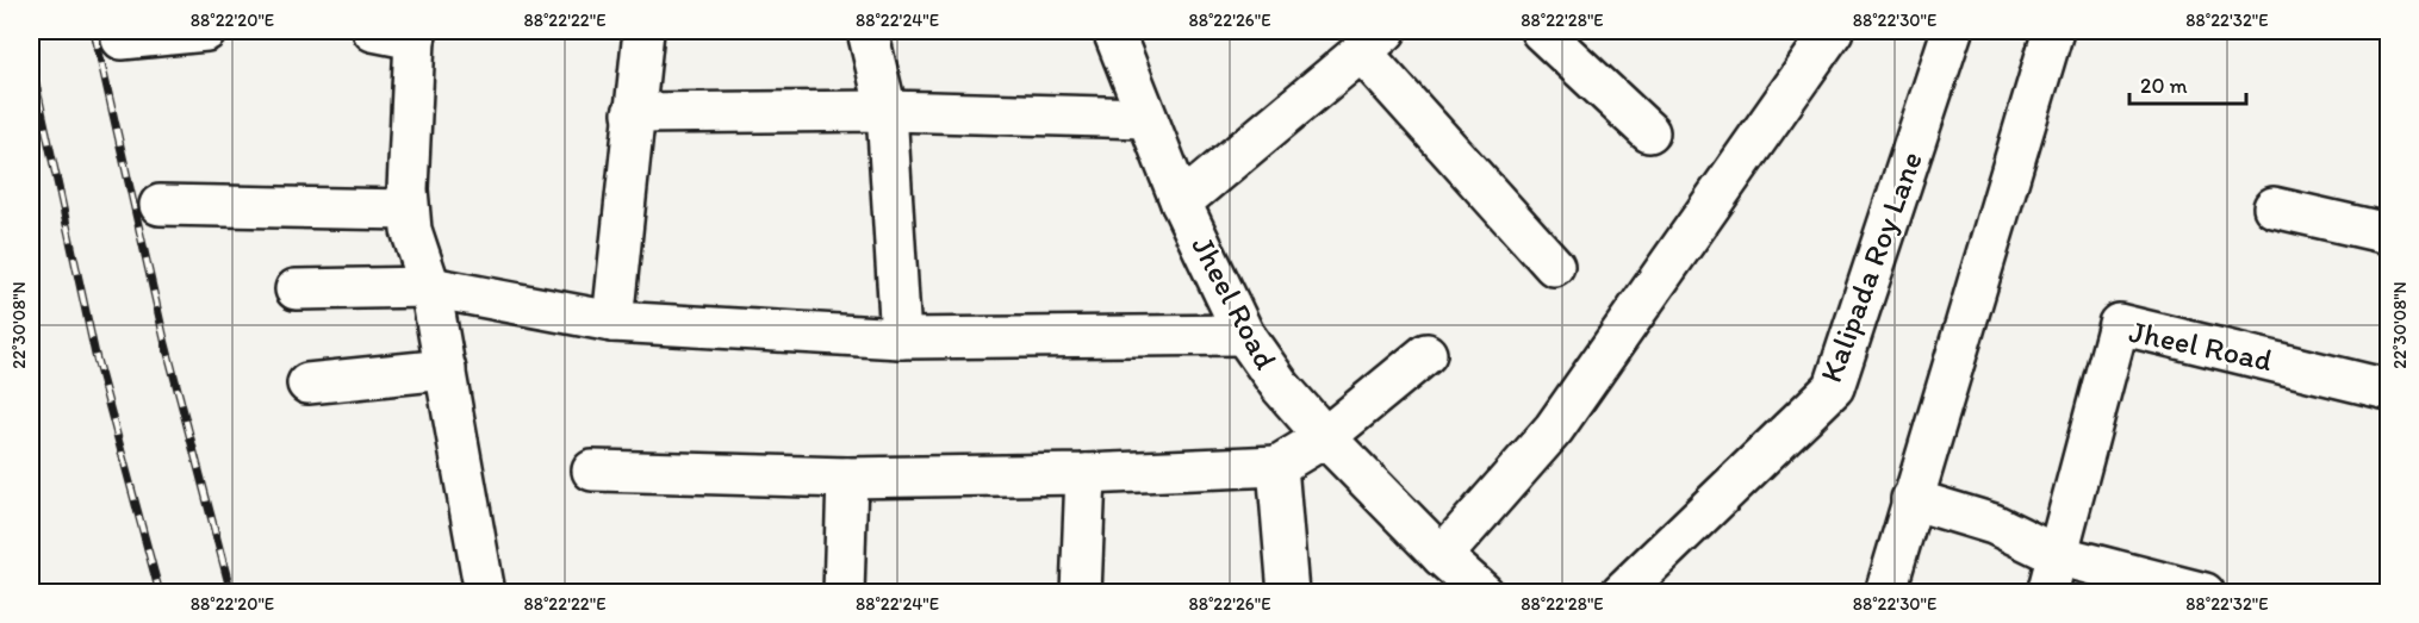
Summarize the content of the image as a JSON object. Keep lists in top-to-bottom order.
{
  "streets": {
    "street": ["Kalipada Roy Lane", "Jheel Road"]
  },
  "scale_bar": "20 m",
  "coordinates": [
    "88°22'20\"E",
    "88°22'22\"E",
    "88°22'24\"E",
    "88°22'26\"E",
    "88°22'28\"E",
    "88°22'30\"E",
    "88°22'32\"E",
    "22°30'08\"N"
  ]
}
